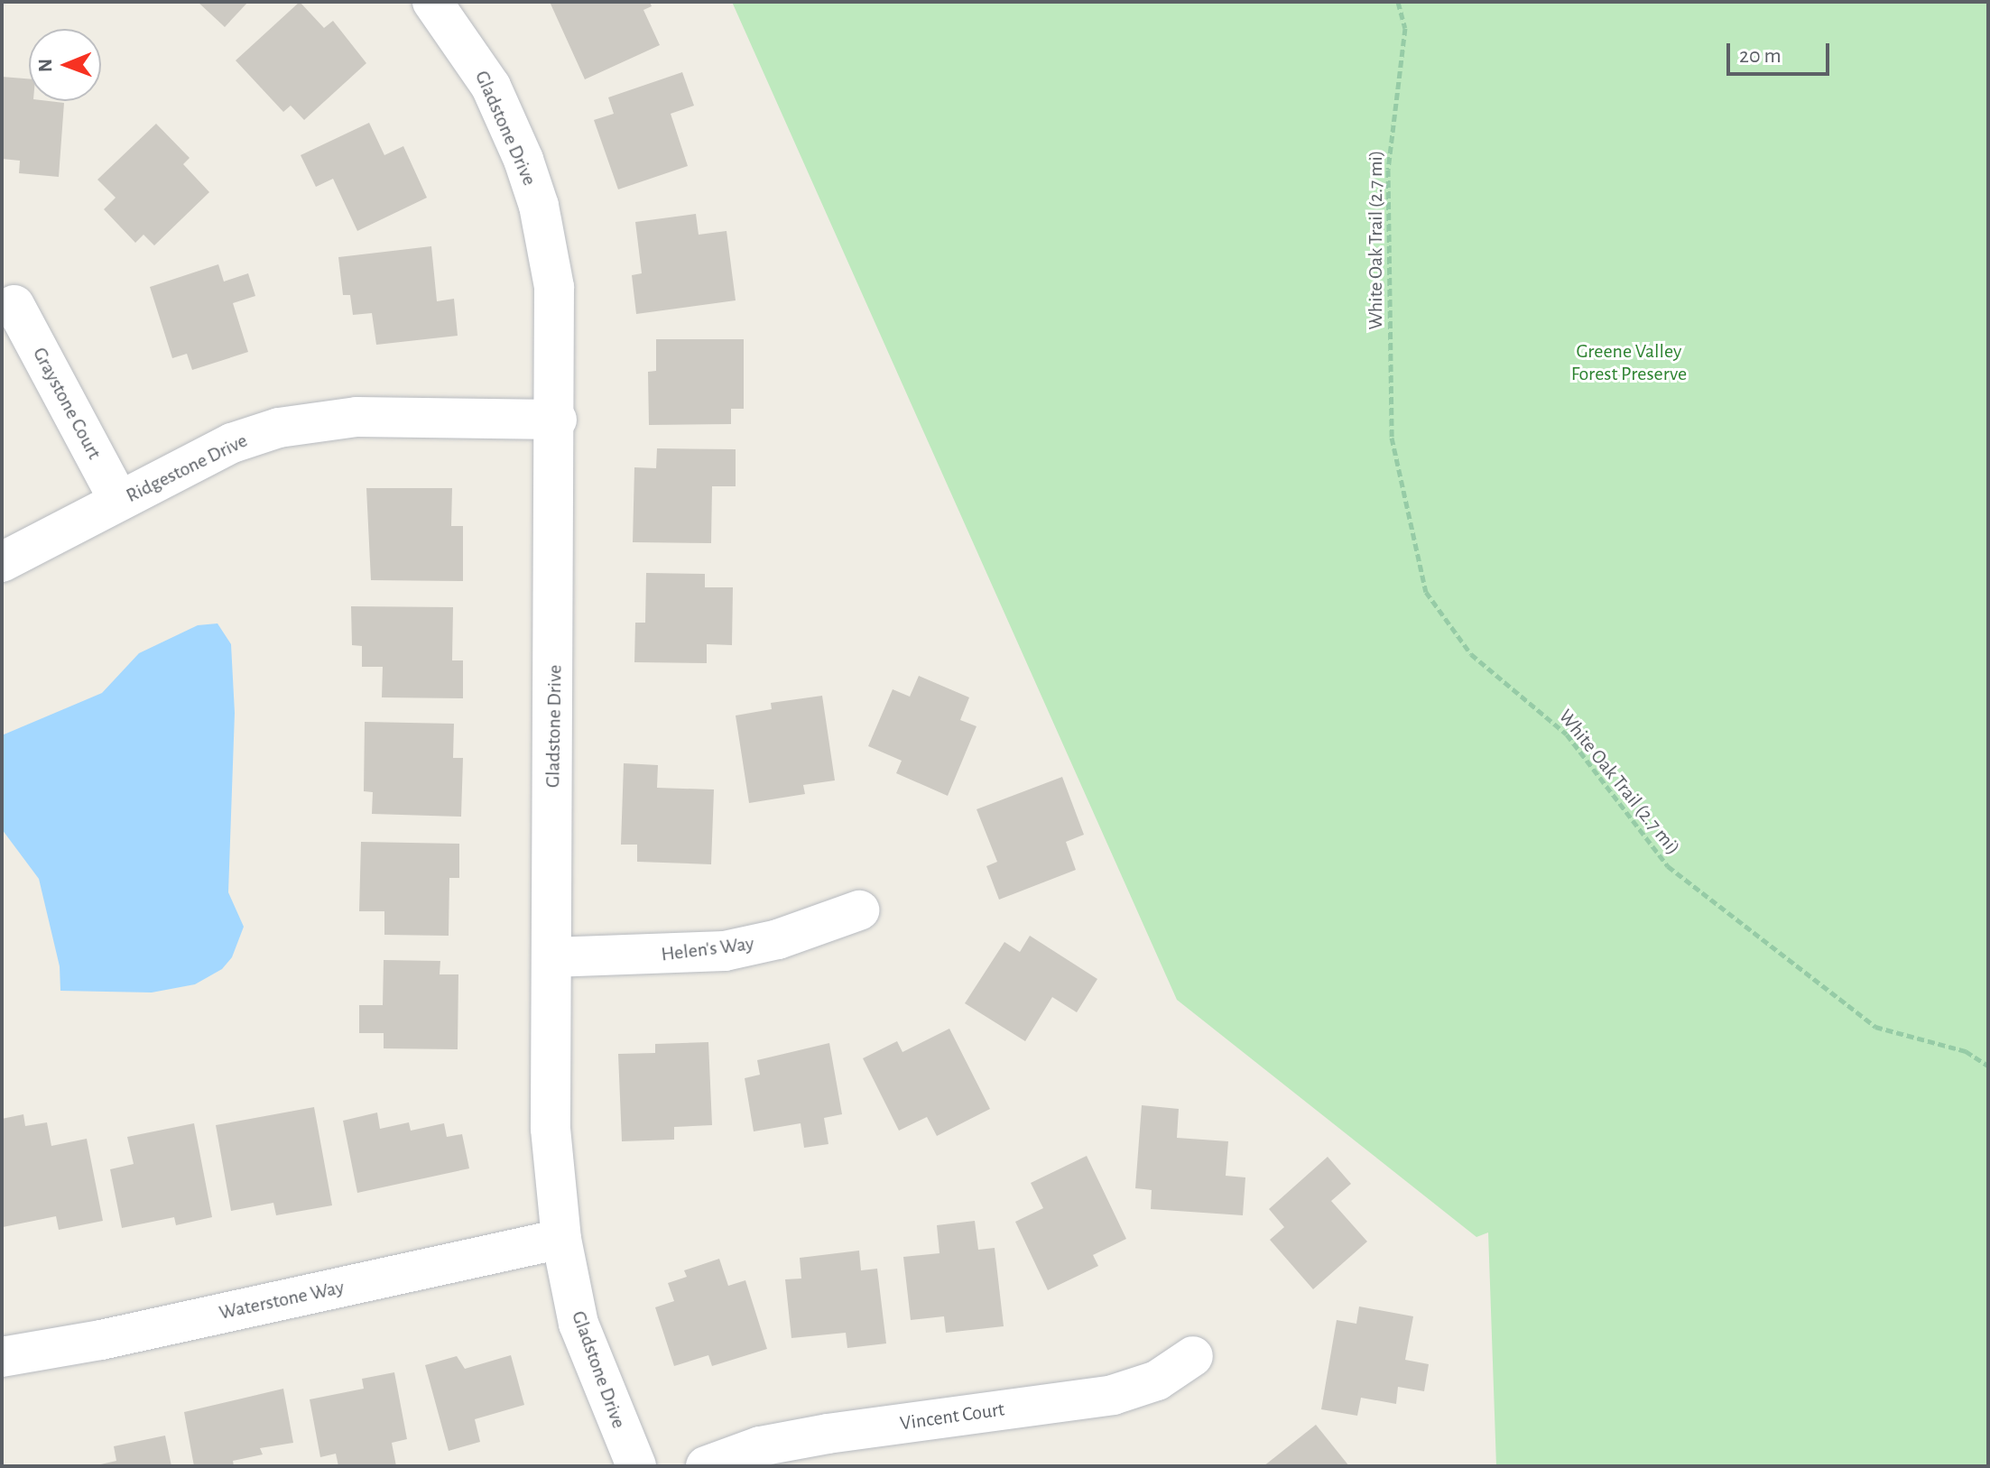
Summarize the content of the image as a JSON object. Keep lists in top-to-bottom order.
{
  "streets": {
    "street": [
      "Gladstone Drive",
      "Graystone Court",
      "Ridgestone Drive",
      "Helen's Way",
      "Waterstone Way",
      "Vincent Court"
    ],
    "path": ["White Oak Trail (2.7 mi)"]
  },
  "crossings": [
    ["Gladstone Drive", "Ridgestone Drive"],
    ["Gladstone Drive", "Helen's Way"],
    ["Gladstone Drive", "Waterstone Way"],
    ["Graystone Court", "Ridgestone Drive"]
  ],
  "parks": ["Greene Valley Forest Preserve"],
  "scale_bar": "20 m",
  "north": "left"
}
